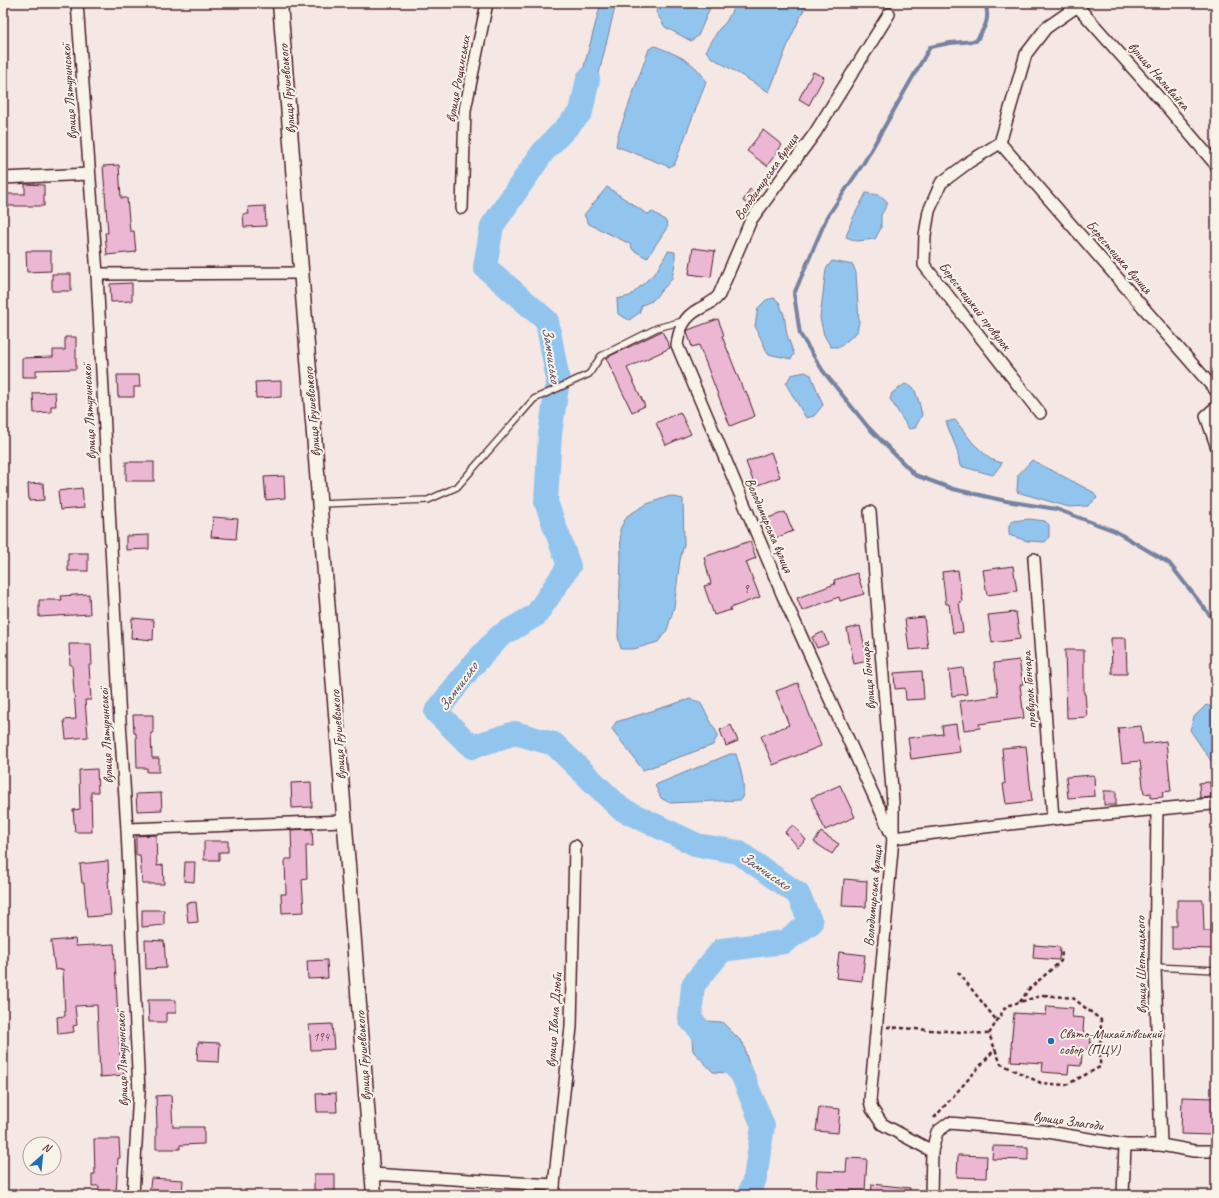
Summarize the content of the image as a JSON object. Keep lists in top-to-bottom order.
{
  "streets": {
    "street": [
      "вулиця Наливайка",
      "вулиця Рощинських",
      "вулиця Грушевського",
      "вулиця Лятуринської",
      "Володимирська вулиця",
      "Берестецька вулиця",
      "Берестецький провулок",
      "вулиця Гончара",
      "провулок Гончара",
      "вулиця Шептицького",
      "вулиця Івана Дзюби",
      "вулиця Злагоди"
    ]
  },
  "crossings": [
    ["Володимирська вулиця", "вулиця Гончара"],
    ["Володимирська вулиця", "вулиця Злагоди"],
    ["Берестецька вулиця", "Берестецький провулок"],
    ["вулиця Шептицького", "вулиця Злагоди"]
  ],
  "water": ["Замчисько"],
  "places": ["Свято-Михайлівський собор (ПЦУ)"],
  "house_numbers": ["9", "194"],
  "north": "top right"
}
